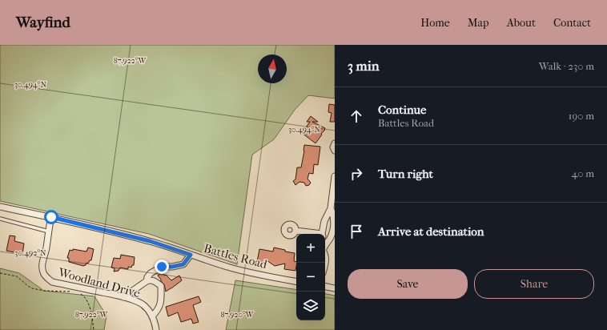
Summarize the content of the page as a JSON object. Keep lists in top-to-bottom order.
{
  "streets": {
    "street": ["Battles Road", "Woodland Drive"]
  },
  "crossings": [
    ["Battles Road", "Woodland Drive"]
  ],
  "north": "top",
  "page": {
    "header": "Wayfind",
    "nav": [
      "Home",
      "Map",
      "About",
      "Contact"
    ],
    "heading": ["3 min", "Walk · 230 m"],
    "list": [
      ["Continue", "Battles Road", "190 m"],
      ["Turn right", "40 m"],
      "Arrive at destination"
    ],
    "map_buttons": ["+", "−"],
    "buttons": ["Save", "Share"]
  },
  "coordinates": [
    "87.922°W",
    "30.494°N",
    "30.492°N",
    "87.920°W"
  ]
}
